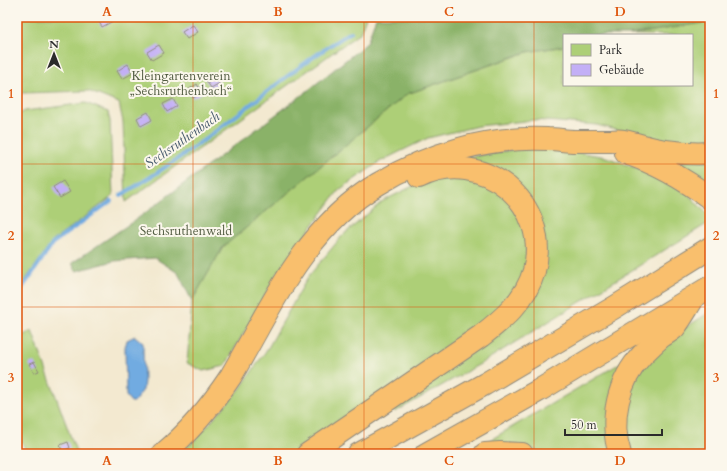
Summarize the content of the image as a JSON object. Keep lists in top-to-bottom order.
{
  "water": ["Sechsruthenbach"],
  "parks": ["Kleingartenverein „Sechsruthenbach“", "Sechsruthenwald"],
  "legend": ["Park", "Gebäude"],
  "scale_bar": "50 m",
  "north": "top",
  "grid": {
    "columns": [
      "A",
      "B",
      "C",
      "D"
    ],
    "rows": ["1", "2", "3"]
  }
}
